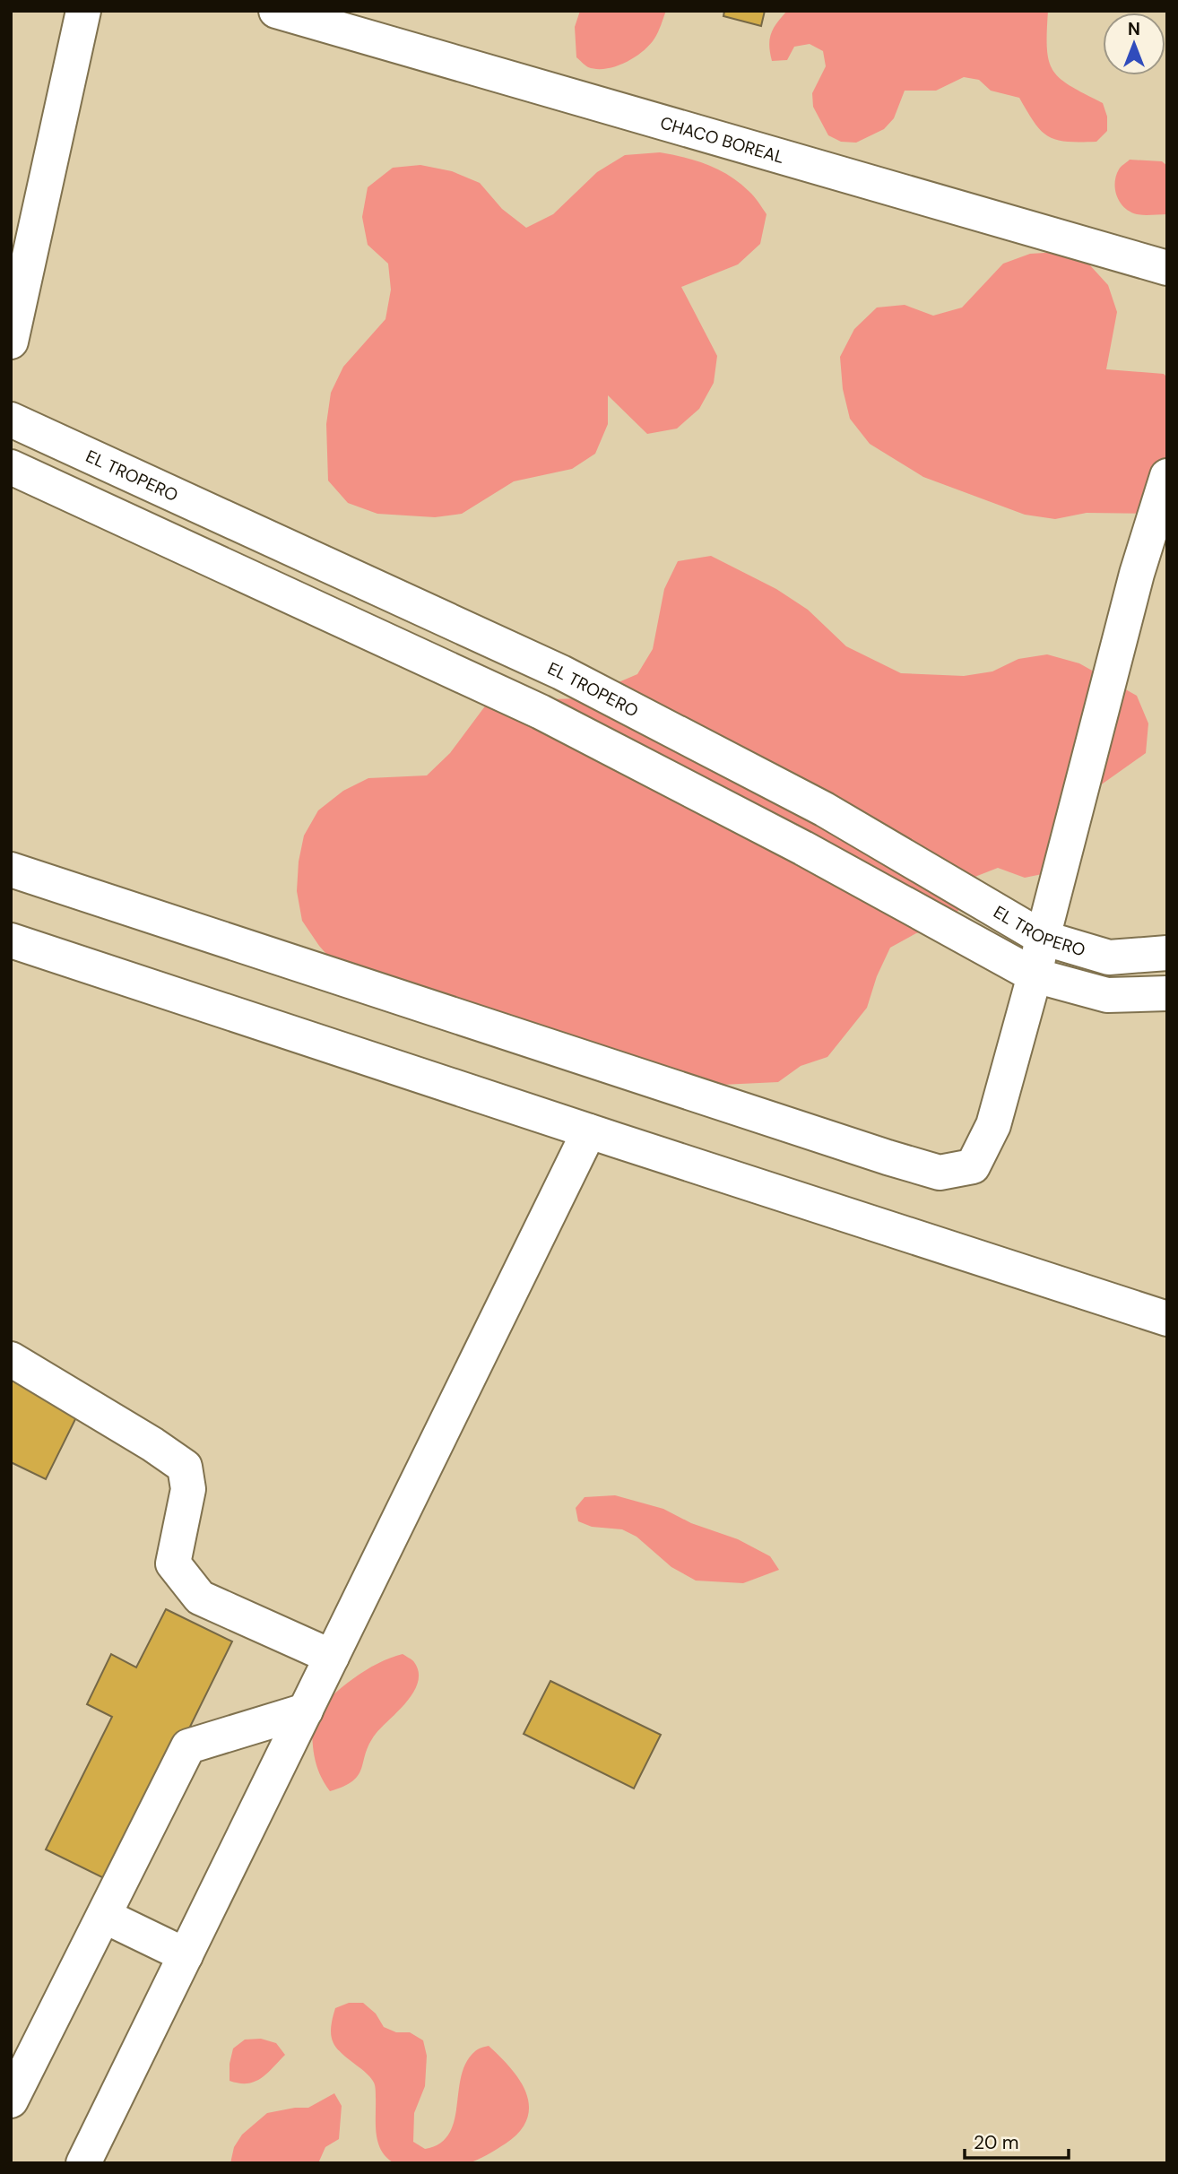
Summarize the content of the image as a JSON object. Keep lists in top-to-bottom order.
{
  "streets": {
    "street": ["CHACO BOREAL", "EL TROPERO"]
  },
  "scale_bar": "20 m",
  "north": "top"
}
